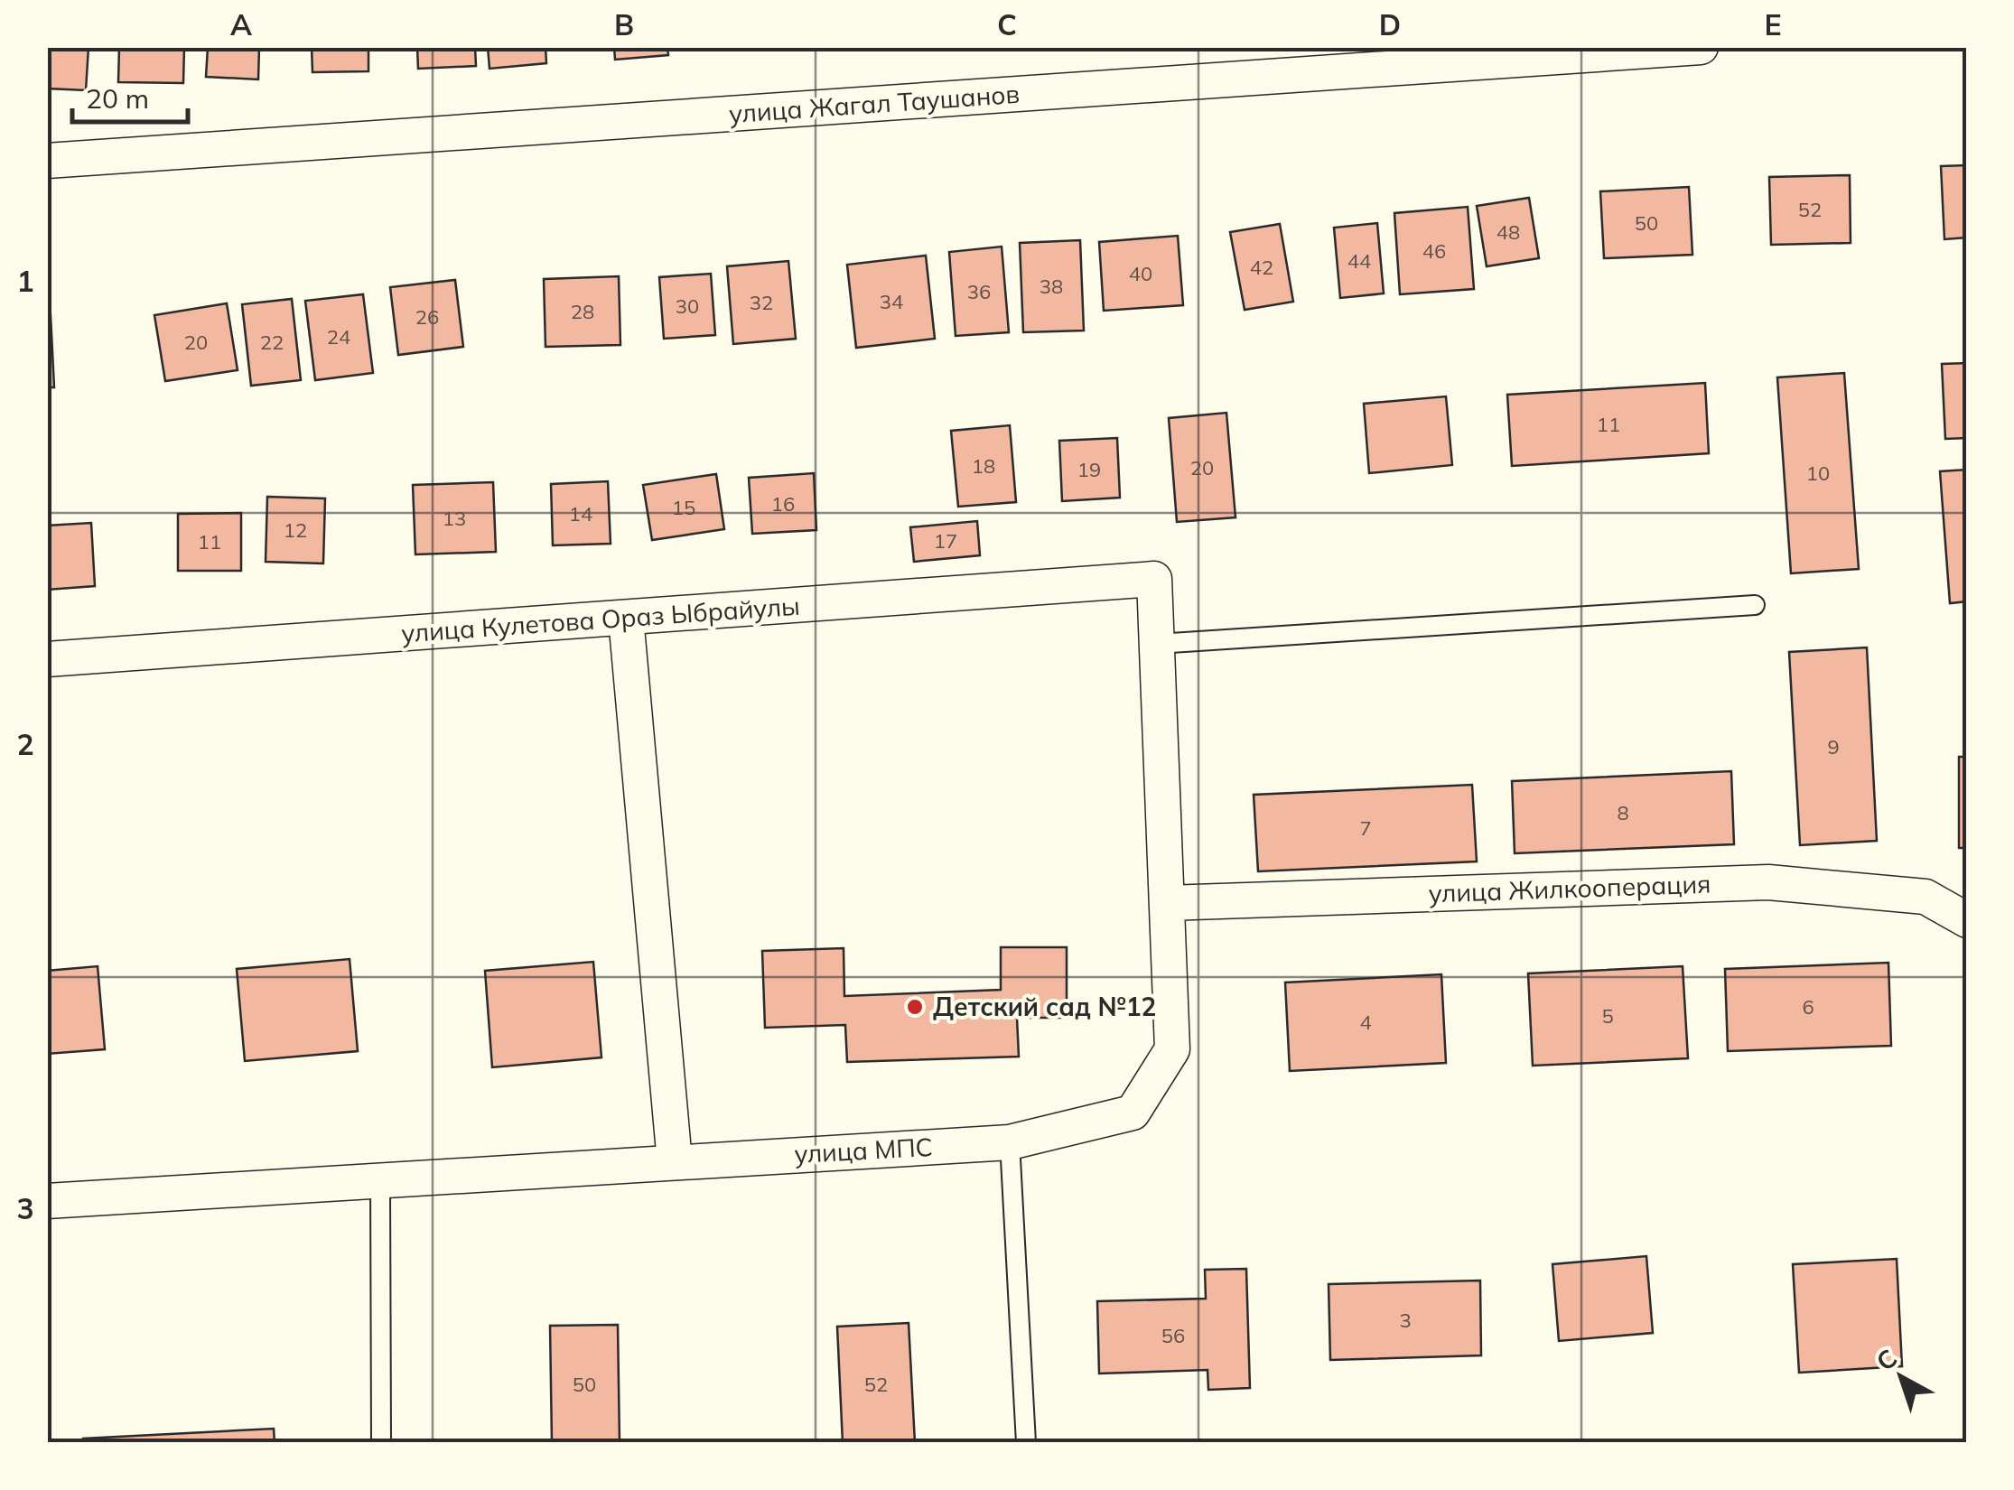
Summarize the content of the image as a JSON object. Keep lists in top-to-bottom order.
{
  "streets": {
    "street": [
      "улица Жагал Таушанов",
      "улица Кулетова Ораз Ыбрайулы",
      "улица Жилкооперация",
      "улица МПС"
    ]
  },
  "crossings": [
    ["улица Кулетова Ораз Ыбрайулы", "улица МПС"],
    ["улица Жилкооперация", "улица МПС"]
  ],
  "places": ["Детский сад №12"],
  "house_numbers": [
    "52",
    "50",
    "48",
    "46",
    "44",
    "42",
    "40",
    "38",
    "36",
    "34",
    "32",
    "30",
    "28",
    "26",
    "24",
    "20",
    "22",
    "11",
    "18",
    "20",
    "19",
    "10",
    "16",
    "15",
    "14",
    "13",
    "12",
    "17",
    "11",
    "9",
    "8",
    "7",
    "6",
    "5",
    "4",
    "3",
    "56",
    "50",
    "52"
  ],
  "scale_bar": "20 m",
  "north": "top left",
  "grid": {
    "columns": [
      "A",
      "B",
      "C",
      "D",
      "E"
    ],
    "rows": ["1", "2", "3"]
  }
}
